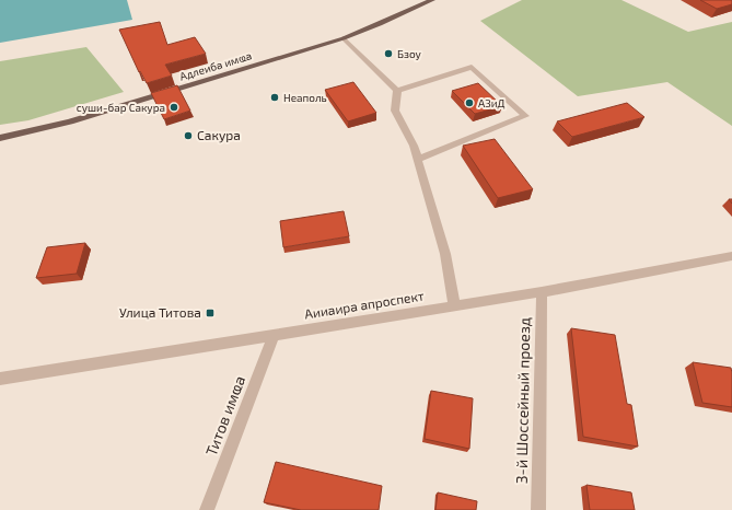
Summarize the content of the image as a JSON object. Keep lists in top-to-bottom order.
{
  "streets": {
    "main road": ["Адлеиба имҩа"],
    "street": ["Аииаира апроспект", "3-й Шоссейный проезд", "Титов имҩа"]
  },
  "crossings": [
    ["Аииаира апроспект", "3-й Шоссейный проезд"],
    ["Аииаира апроспект", "Титов имҩа"]
  ],
  "places": {
    "other": [
      "Бзоу",
      "Неаполь",
      "АЗиД",
      "суши-бар Сакура",
      "Сакура"
    ],
    "transit": ["Улица Титова"]
  }
}
